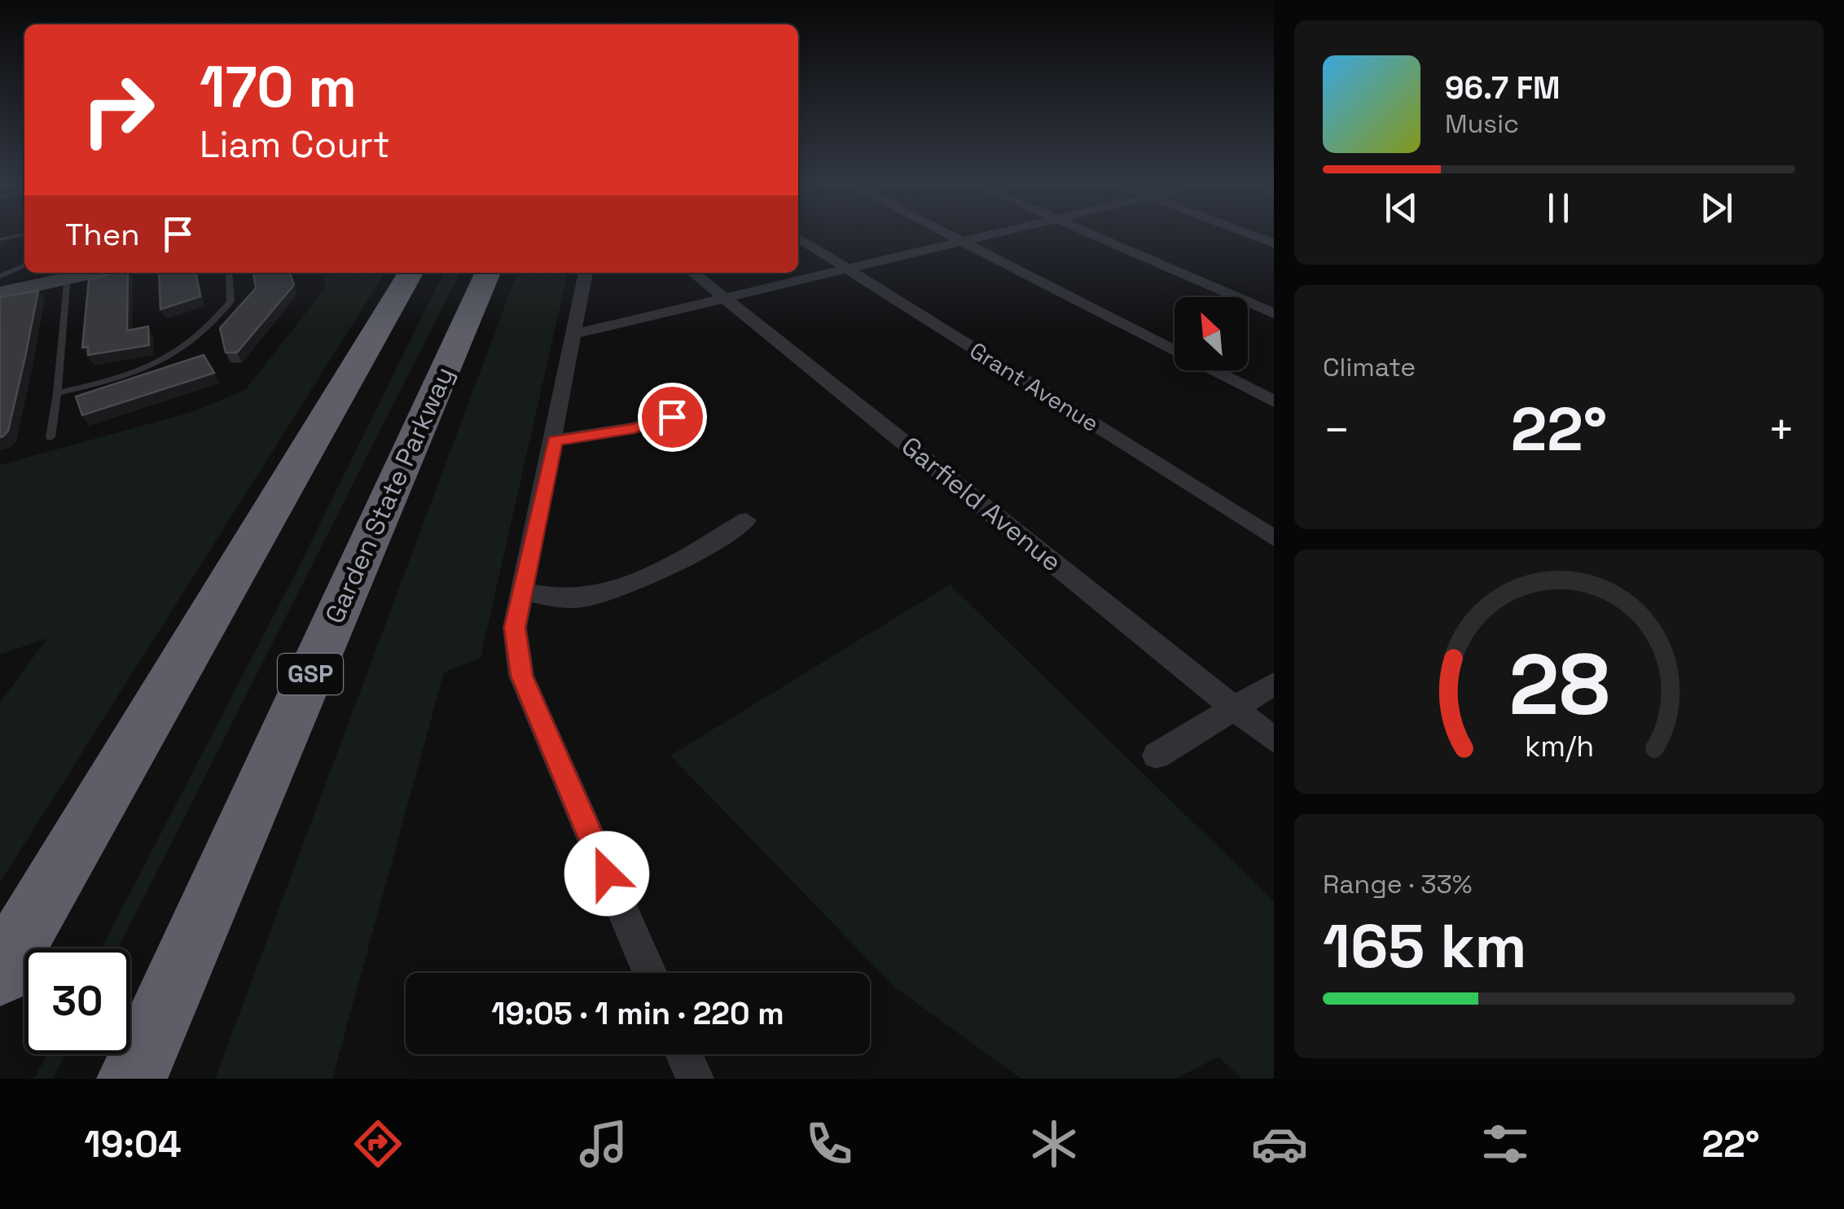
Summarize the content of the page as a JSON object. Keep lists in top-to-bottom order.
{
  "streets": {
    "highway": ["Garden State Parkway", "GSP"],
    "street": ["Grant Avenue", "Garfield Avenue"]
  },
  "north": "top left",
  "page": {
    "turn": ["170 m", "Liam Court"],
    "song": ["96.7 FM", "Music"],
    "then": "Then",
    "tile": [
      "Climate",
      ["Range · 33%", "165 km"]
    ],
    "heat": ["−", "22°", "+"],
    "limit": "30",
    "trip": "19:05 · 1 min · 220 m",
    "tabs": ["19:04", "22°"],
    "gauge": ["28", "km/h"]
  }
}
